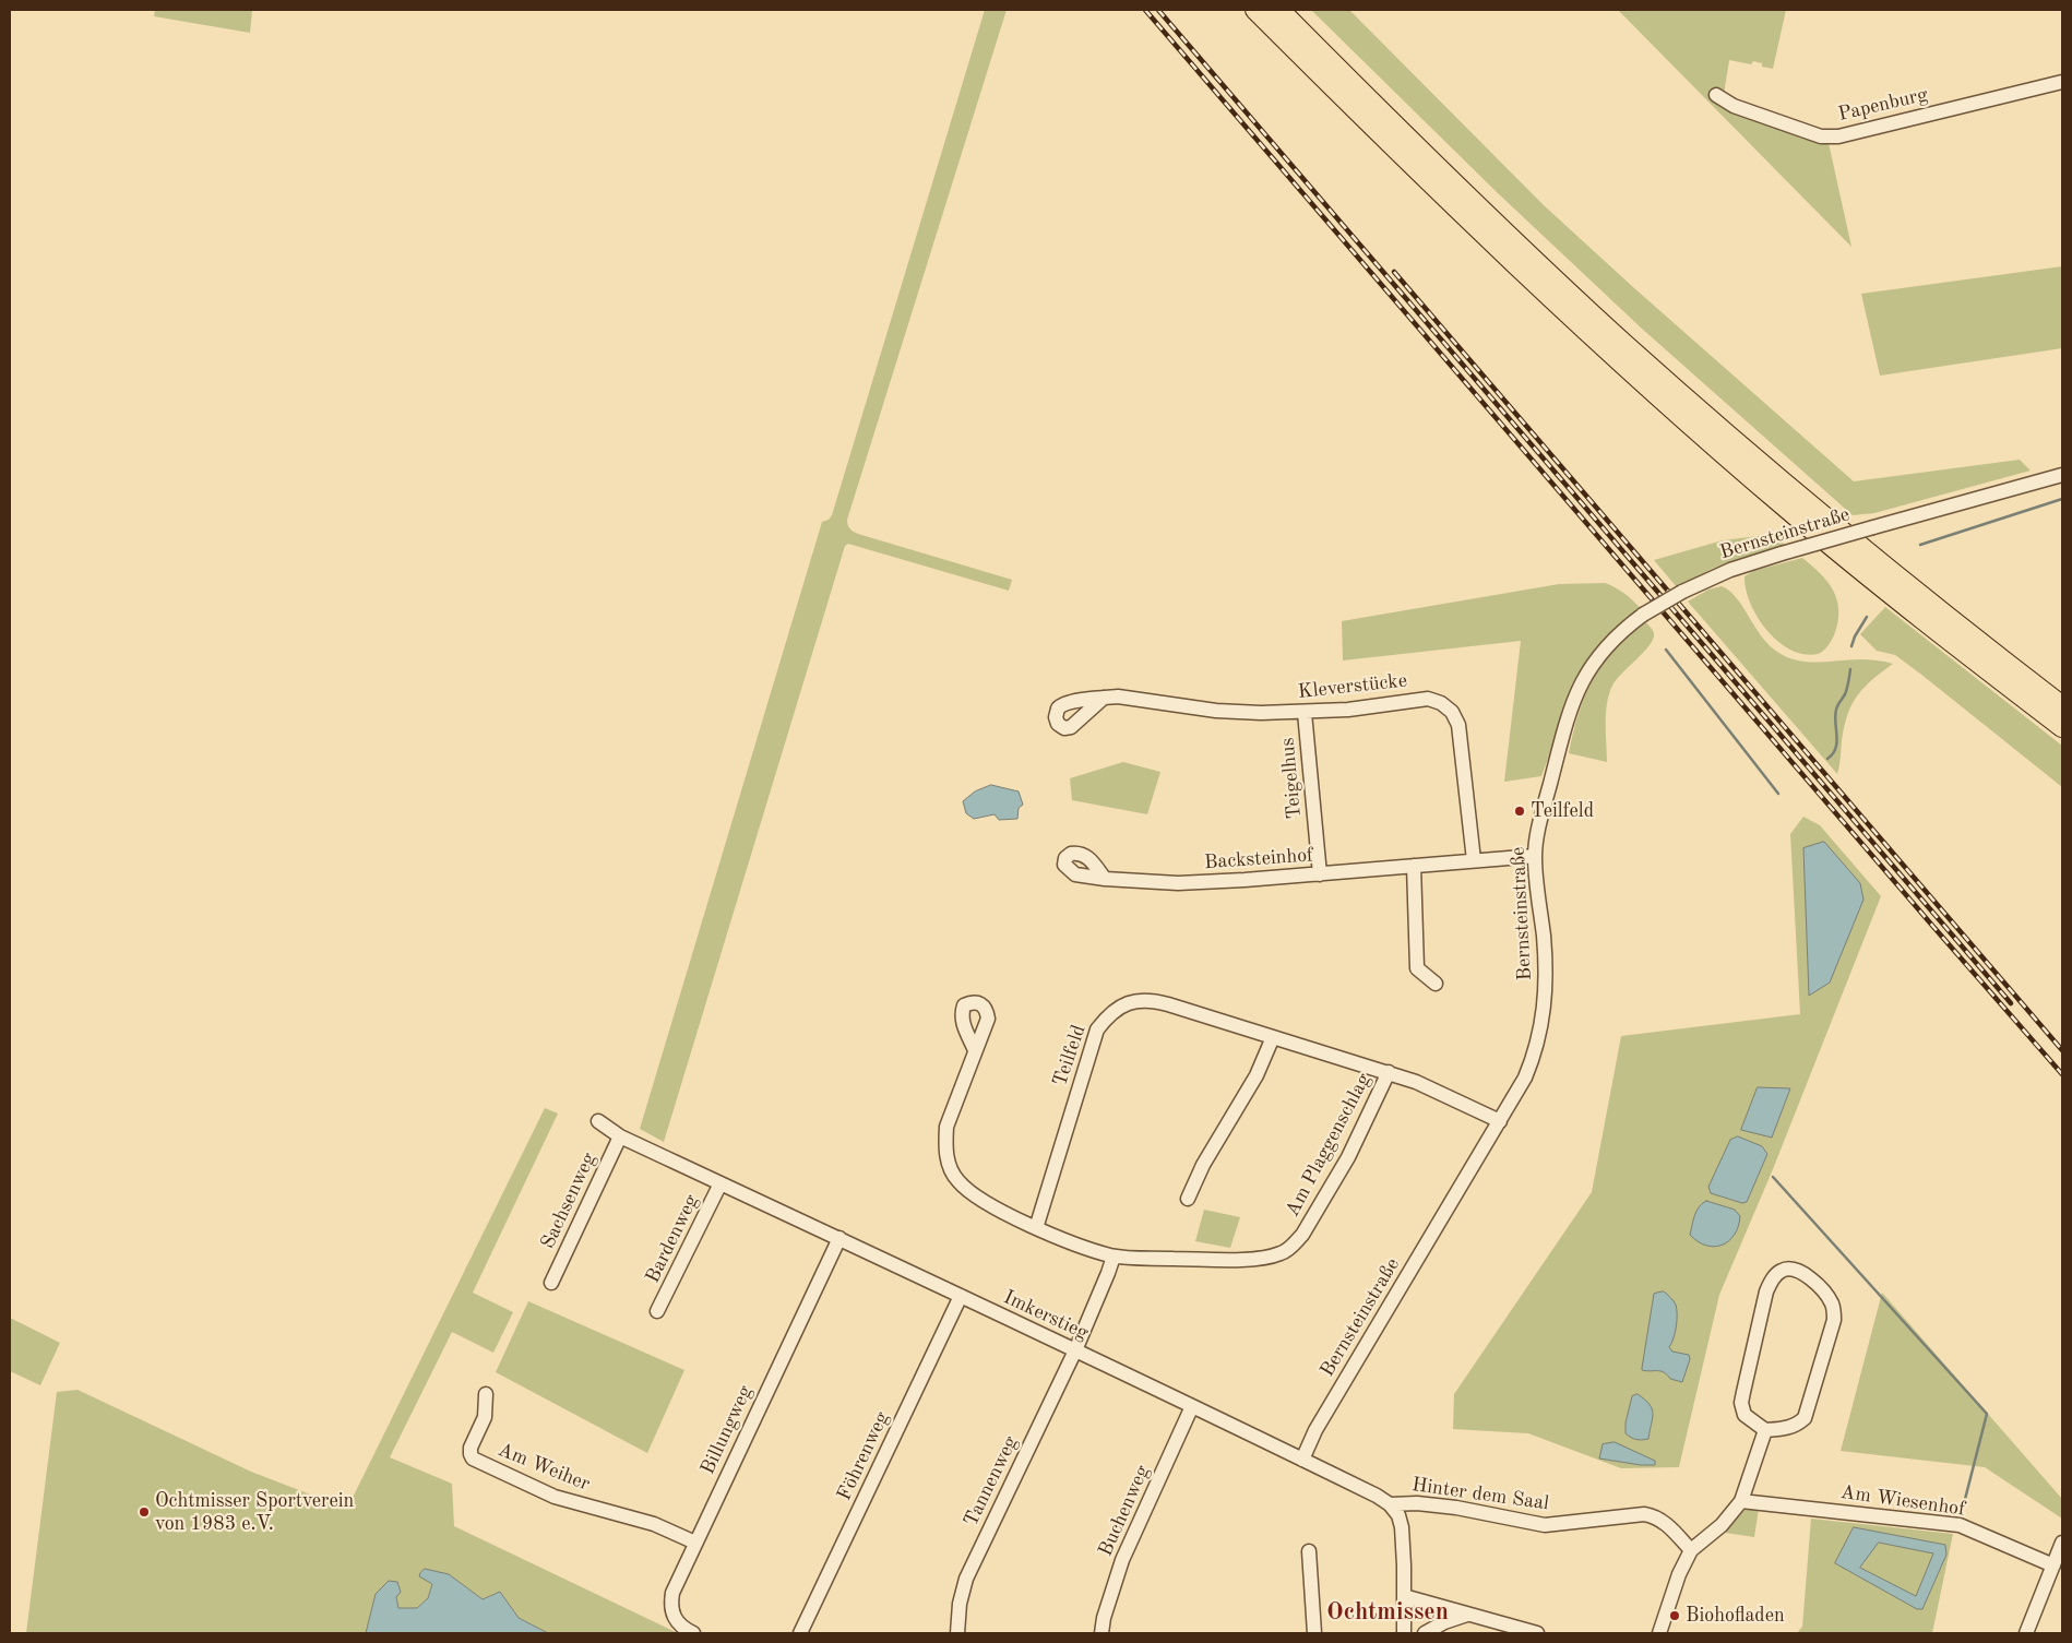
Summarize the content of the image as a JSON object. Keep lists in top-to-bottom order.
{
  "streets": {
    "street": [
      "Papenburg",
      "Bernsteinstraße",
      "Kleverstücke",
      "Teigelhus",
      "Backsteinhof",
      "Teilfeld",
      "Am Plaggenschlag",
      "Sachsenweg",
      "Bardenweg",
      "Imkerstieg",
      "Billungweg",
      "Föhrenweg",
      "Am Weiher",
      "Tannenweg",
      "Hinter dem Saal",
      "Am Wiesenhof",
      "Buchenweg"
    ]
  },
  "crossings": [
    ["Bernsteinstraße", "Backsteinhof"],
    ["Bernsteinstraße", "Teilfeld"],
    ["Bernsteinstraße", "Imkerstieg"],
    ["Kleverstücke", "Teigelhus"],
    ["Kleverstücke", "Backsteinhof"],
    ["Teigelhus", "Backsteinhof"],
    ["Teilfeld", "Am Plaggenschlag"],
    ["Sachsenweg", "Imkerstieg"],
    ["Bardenweg", "Imkerstieg"],
    ["Imkerstieg", "Billungweg"],
    ["Imkerstieg", "Föhrenweg"],
    ["Imkerstieg", "Tannenweg"],
    ["Imkerstieg", "Hinter dem Saal"],
    ["Imkerstieg", "Buchenweg"],
    ["Billungweg", "Am Weiher"]
  ],
  "districts": ["Ochtmissen"],
  "places": ["Teilfeld", "Ochtmisser Sportverein von 1983 e.V.", "Biohofladen"]
}
